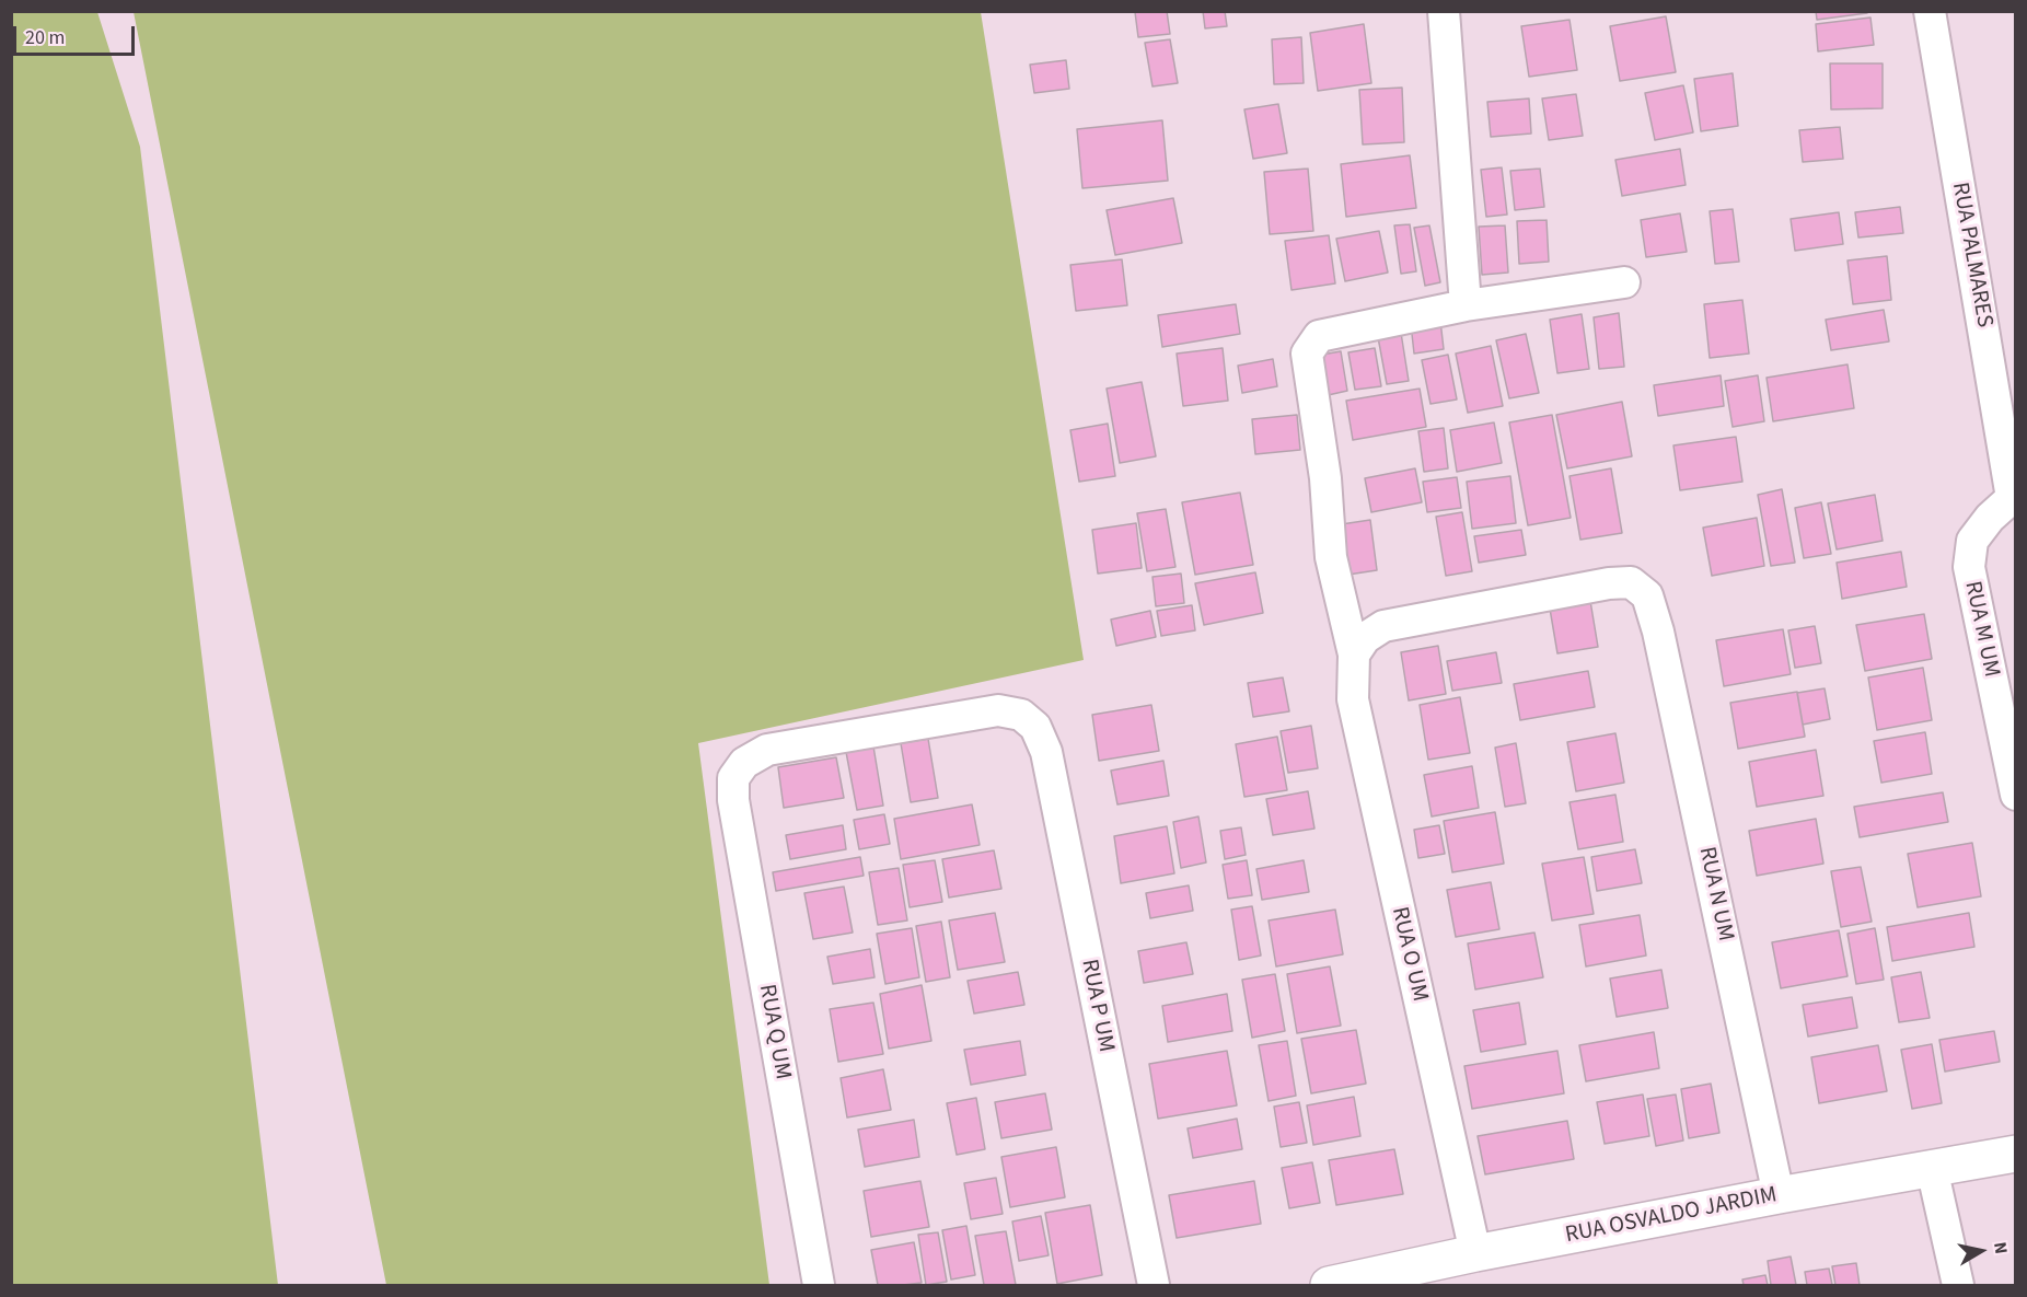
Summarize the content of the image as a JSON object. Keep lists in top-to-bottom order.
{
  "streets": {
    "street": [
      "RUA PALMARES",
      "RUA M UM",
      "RUA N UM",
      "RUA O UM",
      "RUA P UM",
      "RUA Q UM",
      "RUA OSVALDO JARDIM"
    ]
  },
  "crossings": [
    ["RUA PALMARES", "RUA M UM"],
    ["RUA N UM", "RUA O UM"],
    ["RUA N UM", "RUA OSVALDO JARDIM"],
    ["RUA O UM", "RUA OSVALDO JARDIM"],
    ["RUA P UM", "RUA Q UM"]
  ],
  "scale_bar": "20 m",
  "north": "right"
}
